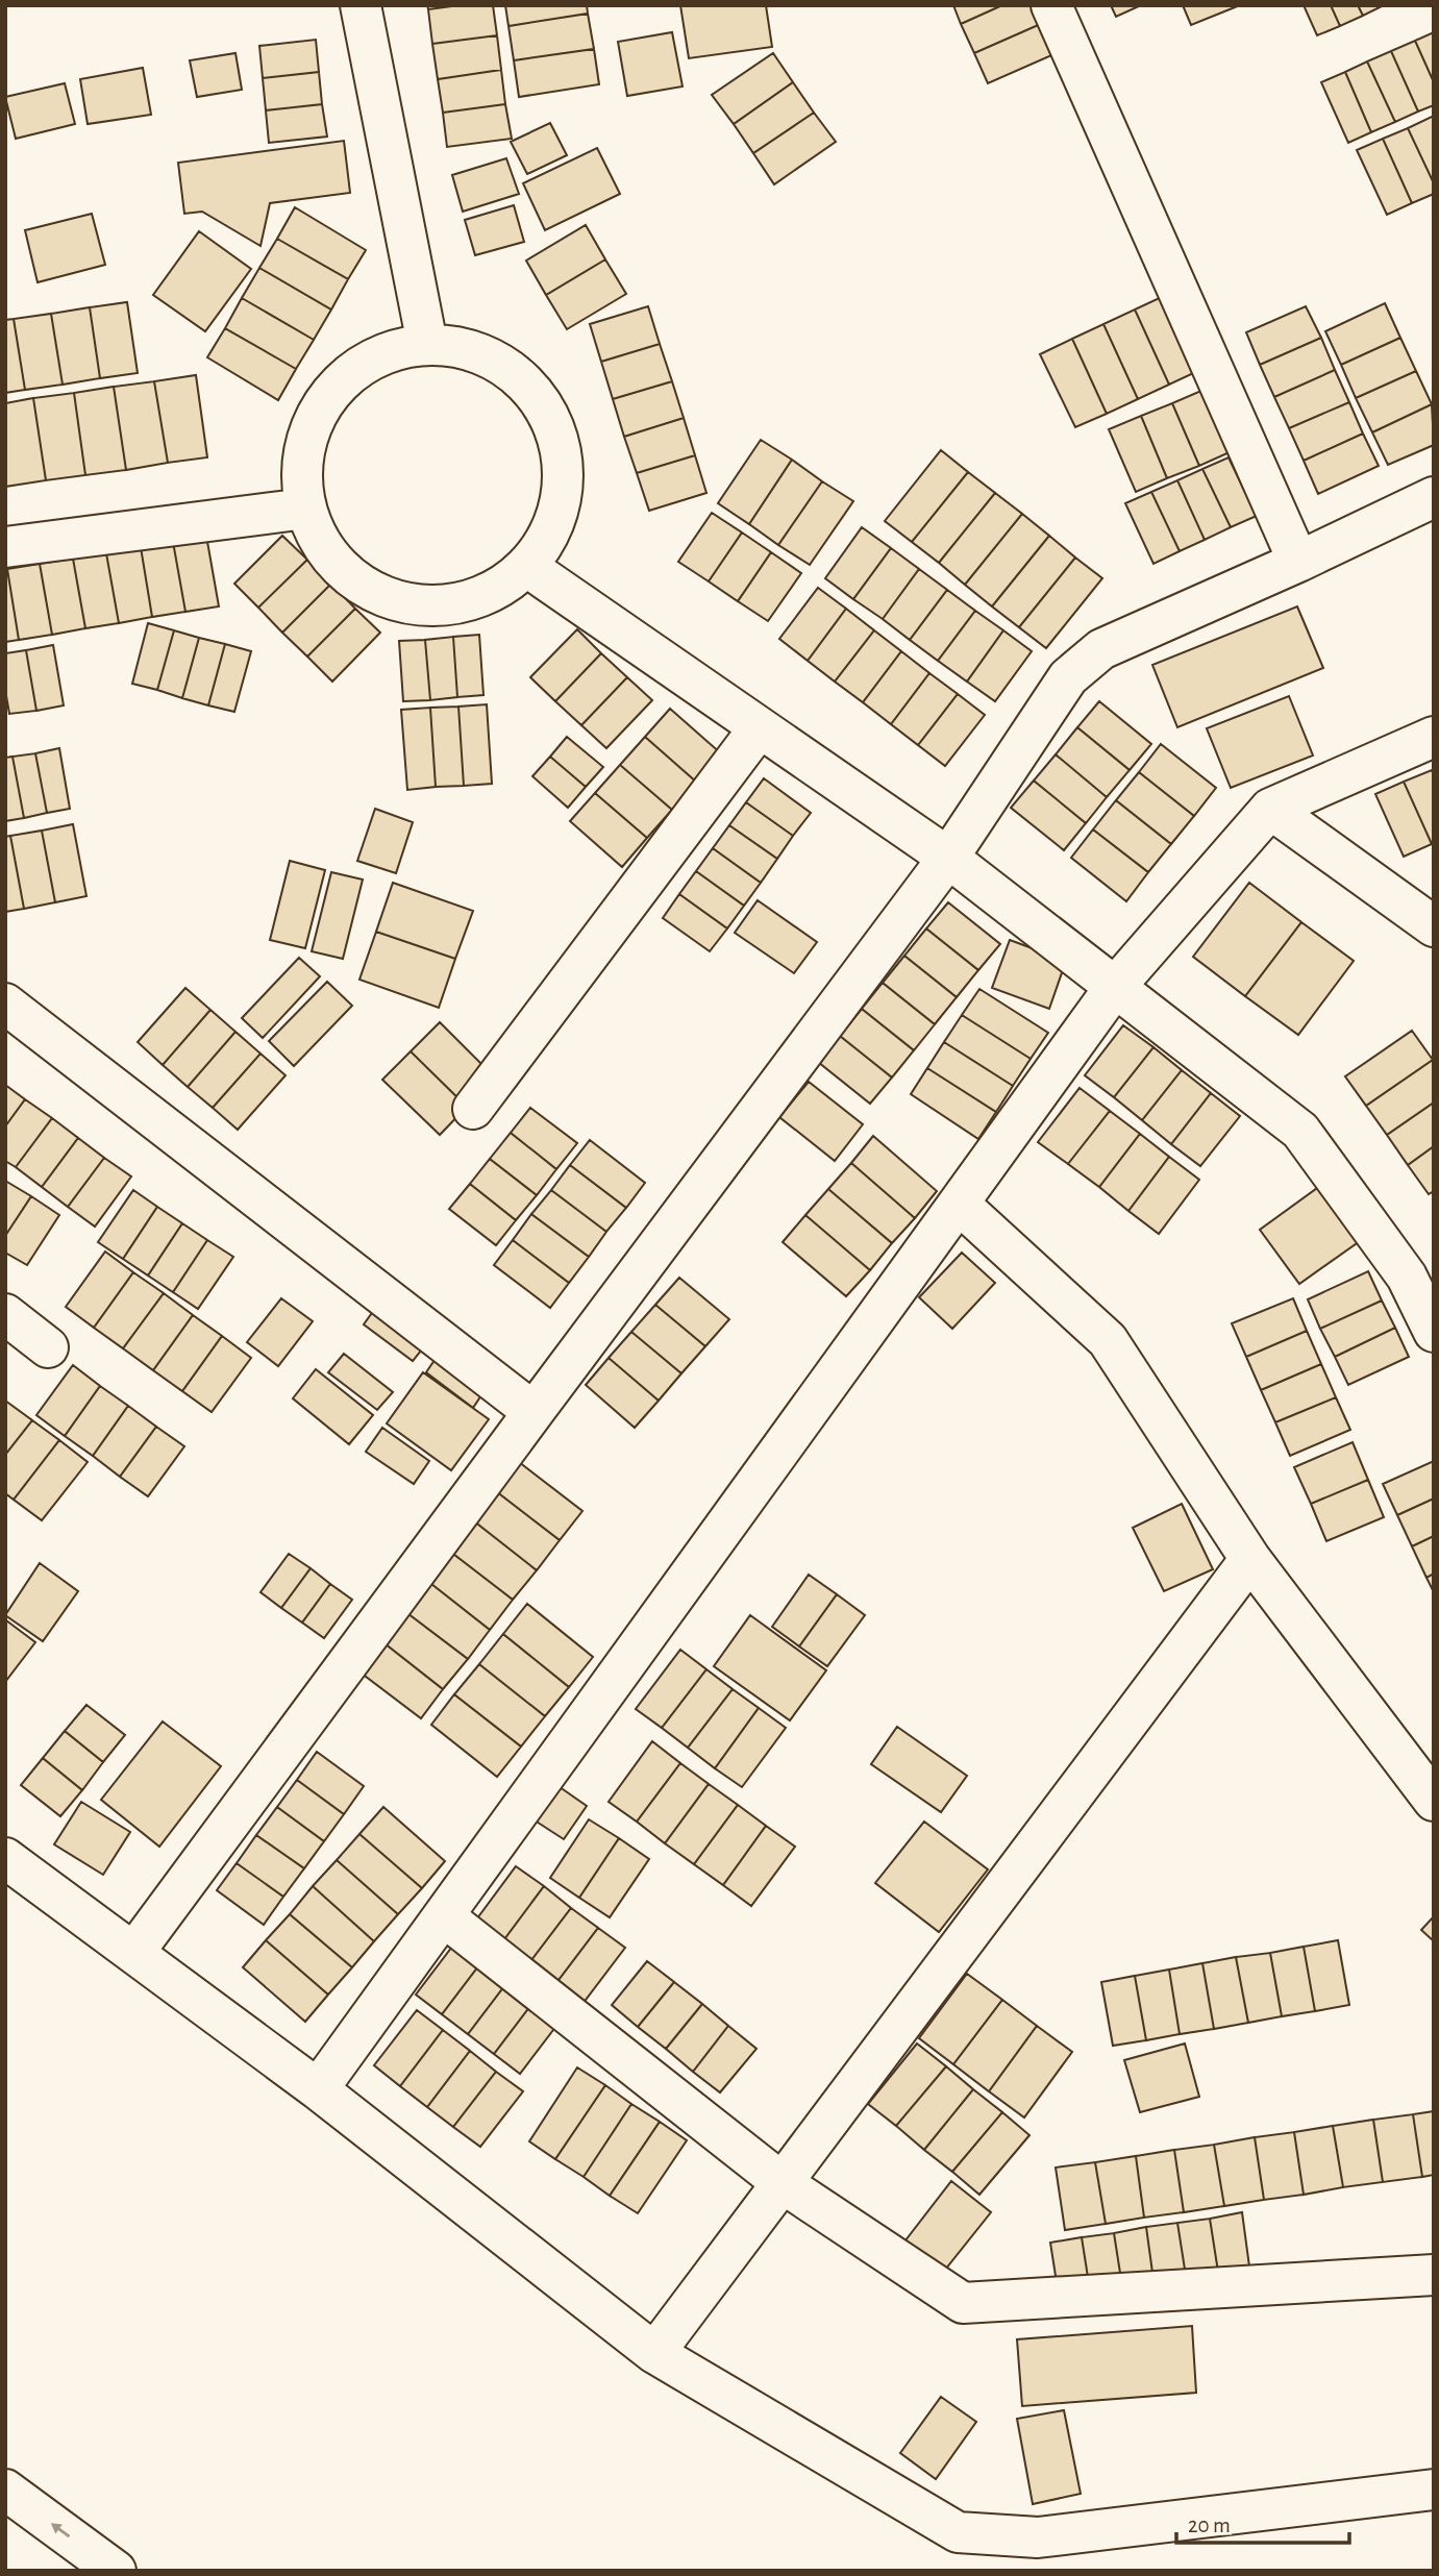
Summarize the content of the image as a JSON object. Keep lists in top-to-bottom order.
{
  "scale_bar": "20 m"
}
